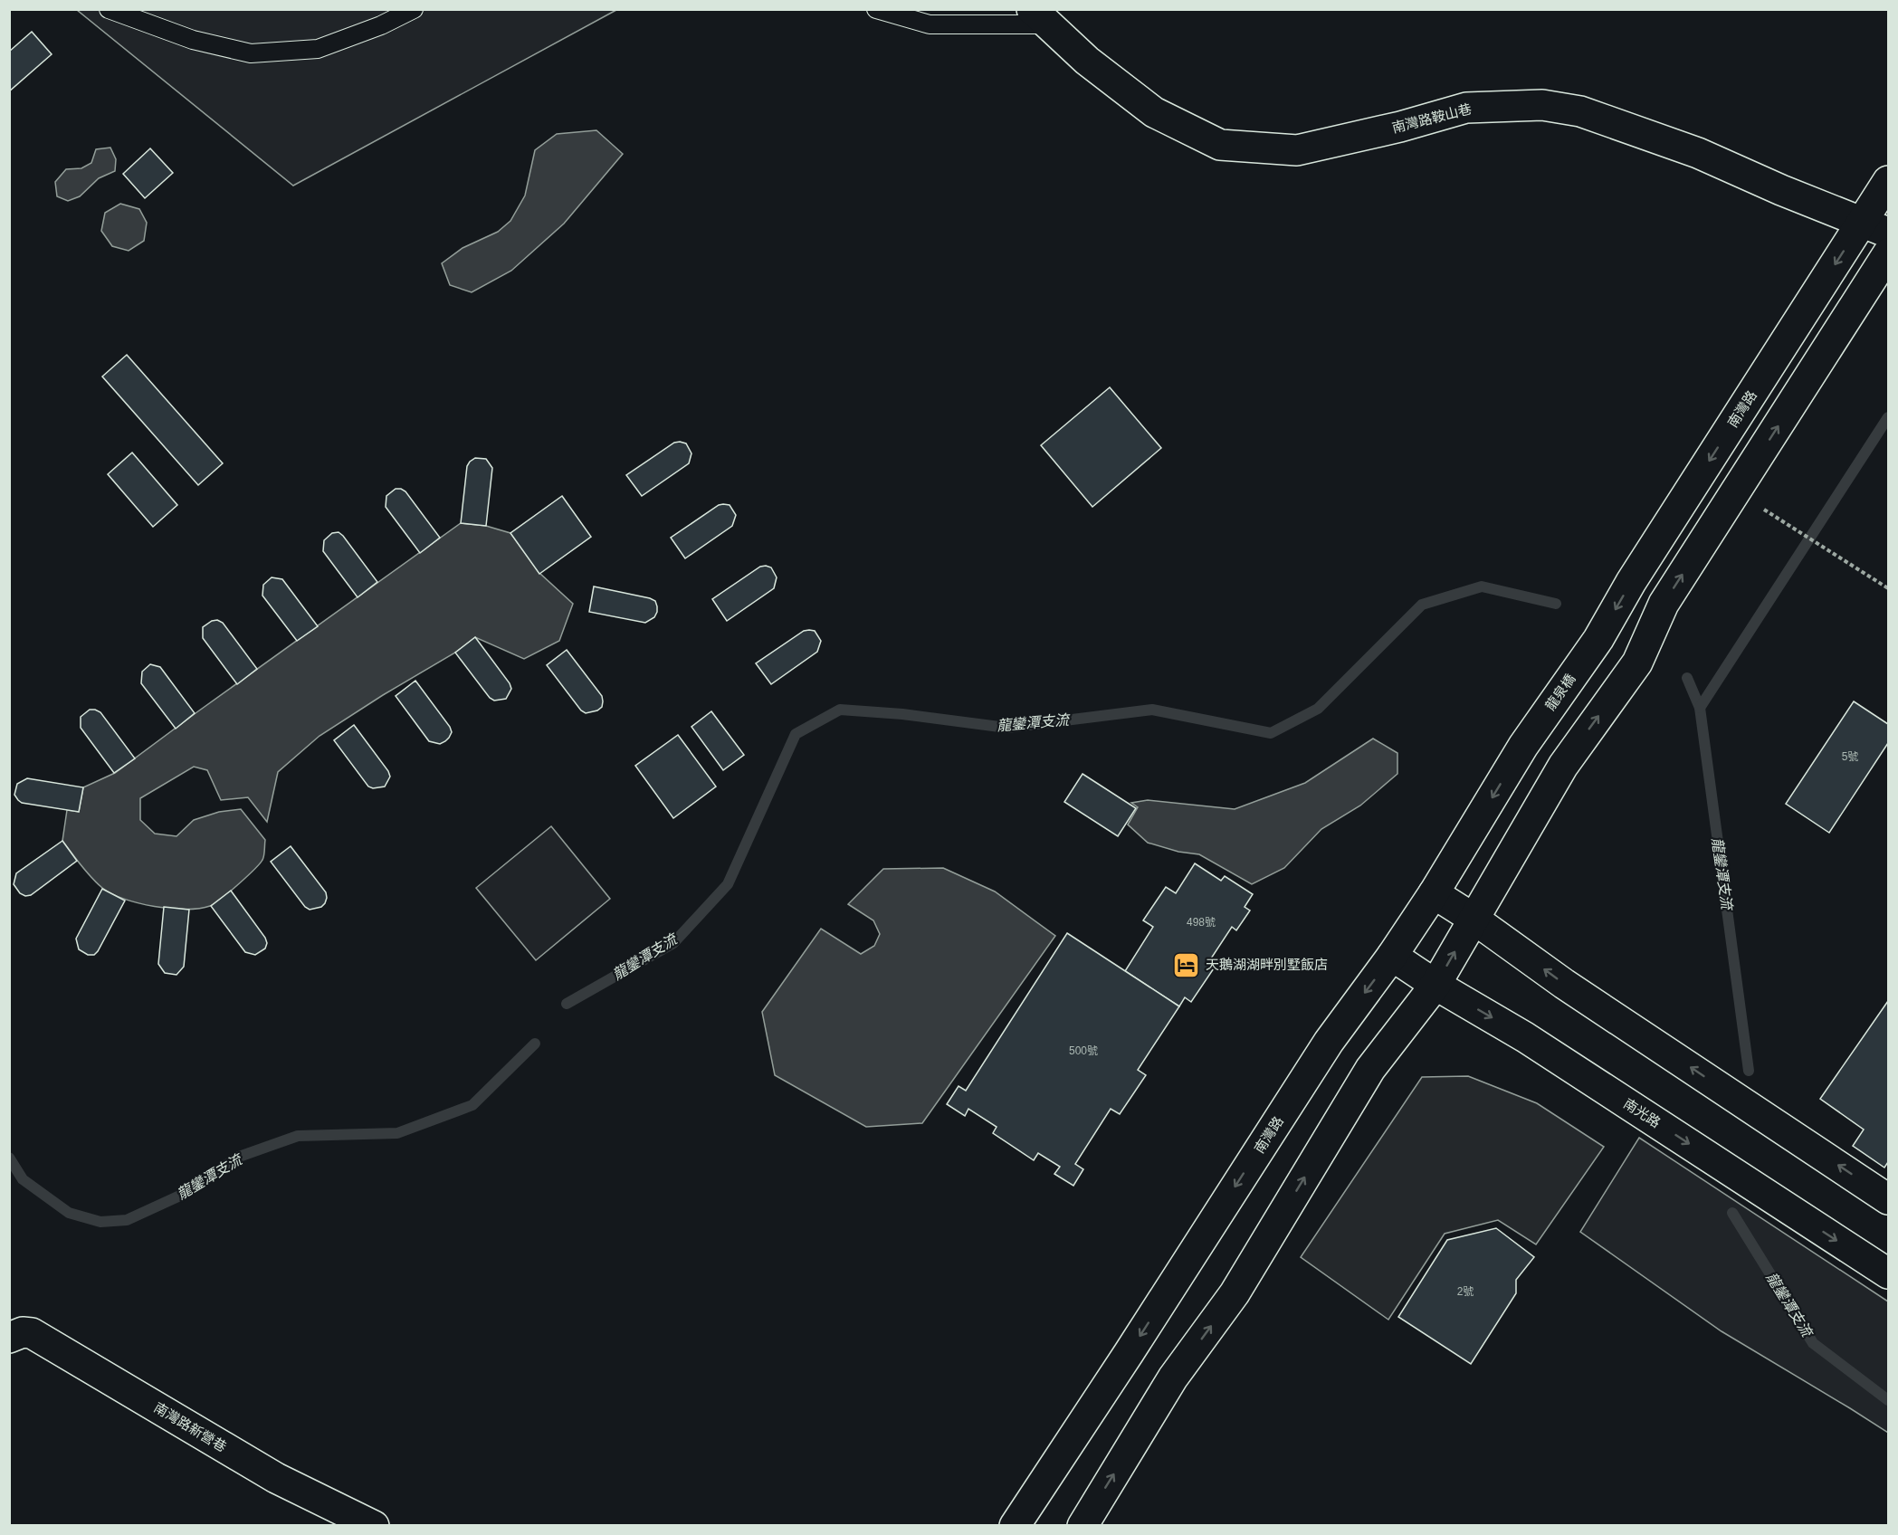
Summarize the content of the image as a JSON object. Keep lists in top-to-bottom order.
{
  "streets": {
    "main road": [
      "南灣路鞍山巷",
      "南灣路",
      "龍泉橋",
      "南光路",
      "南灣路新營巷"
    ]
  },
  "crossings": [
    ["南灣路鞍山巷", "南灣路"],
    ["南灣路", "龍泉橋"],
    ["南灣路", "南光路"]
  ],
  "water": ["龍鑾潭支流"],
  "places": {
    "hotel": ["天鵝湖湖畔別墅飯店"]
  },
  "house_numbers": [
    "5號",
    "498號",
    "500號",
    "2號"
  ]
}
